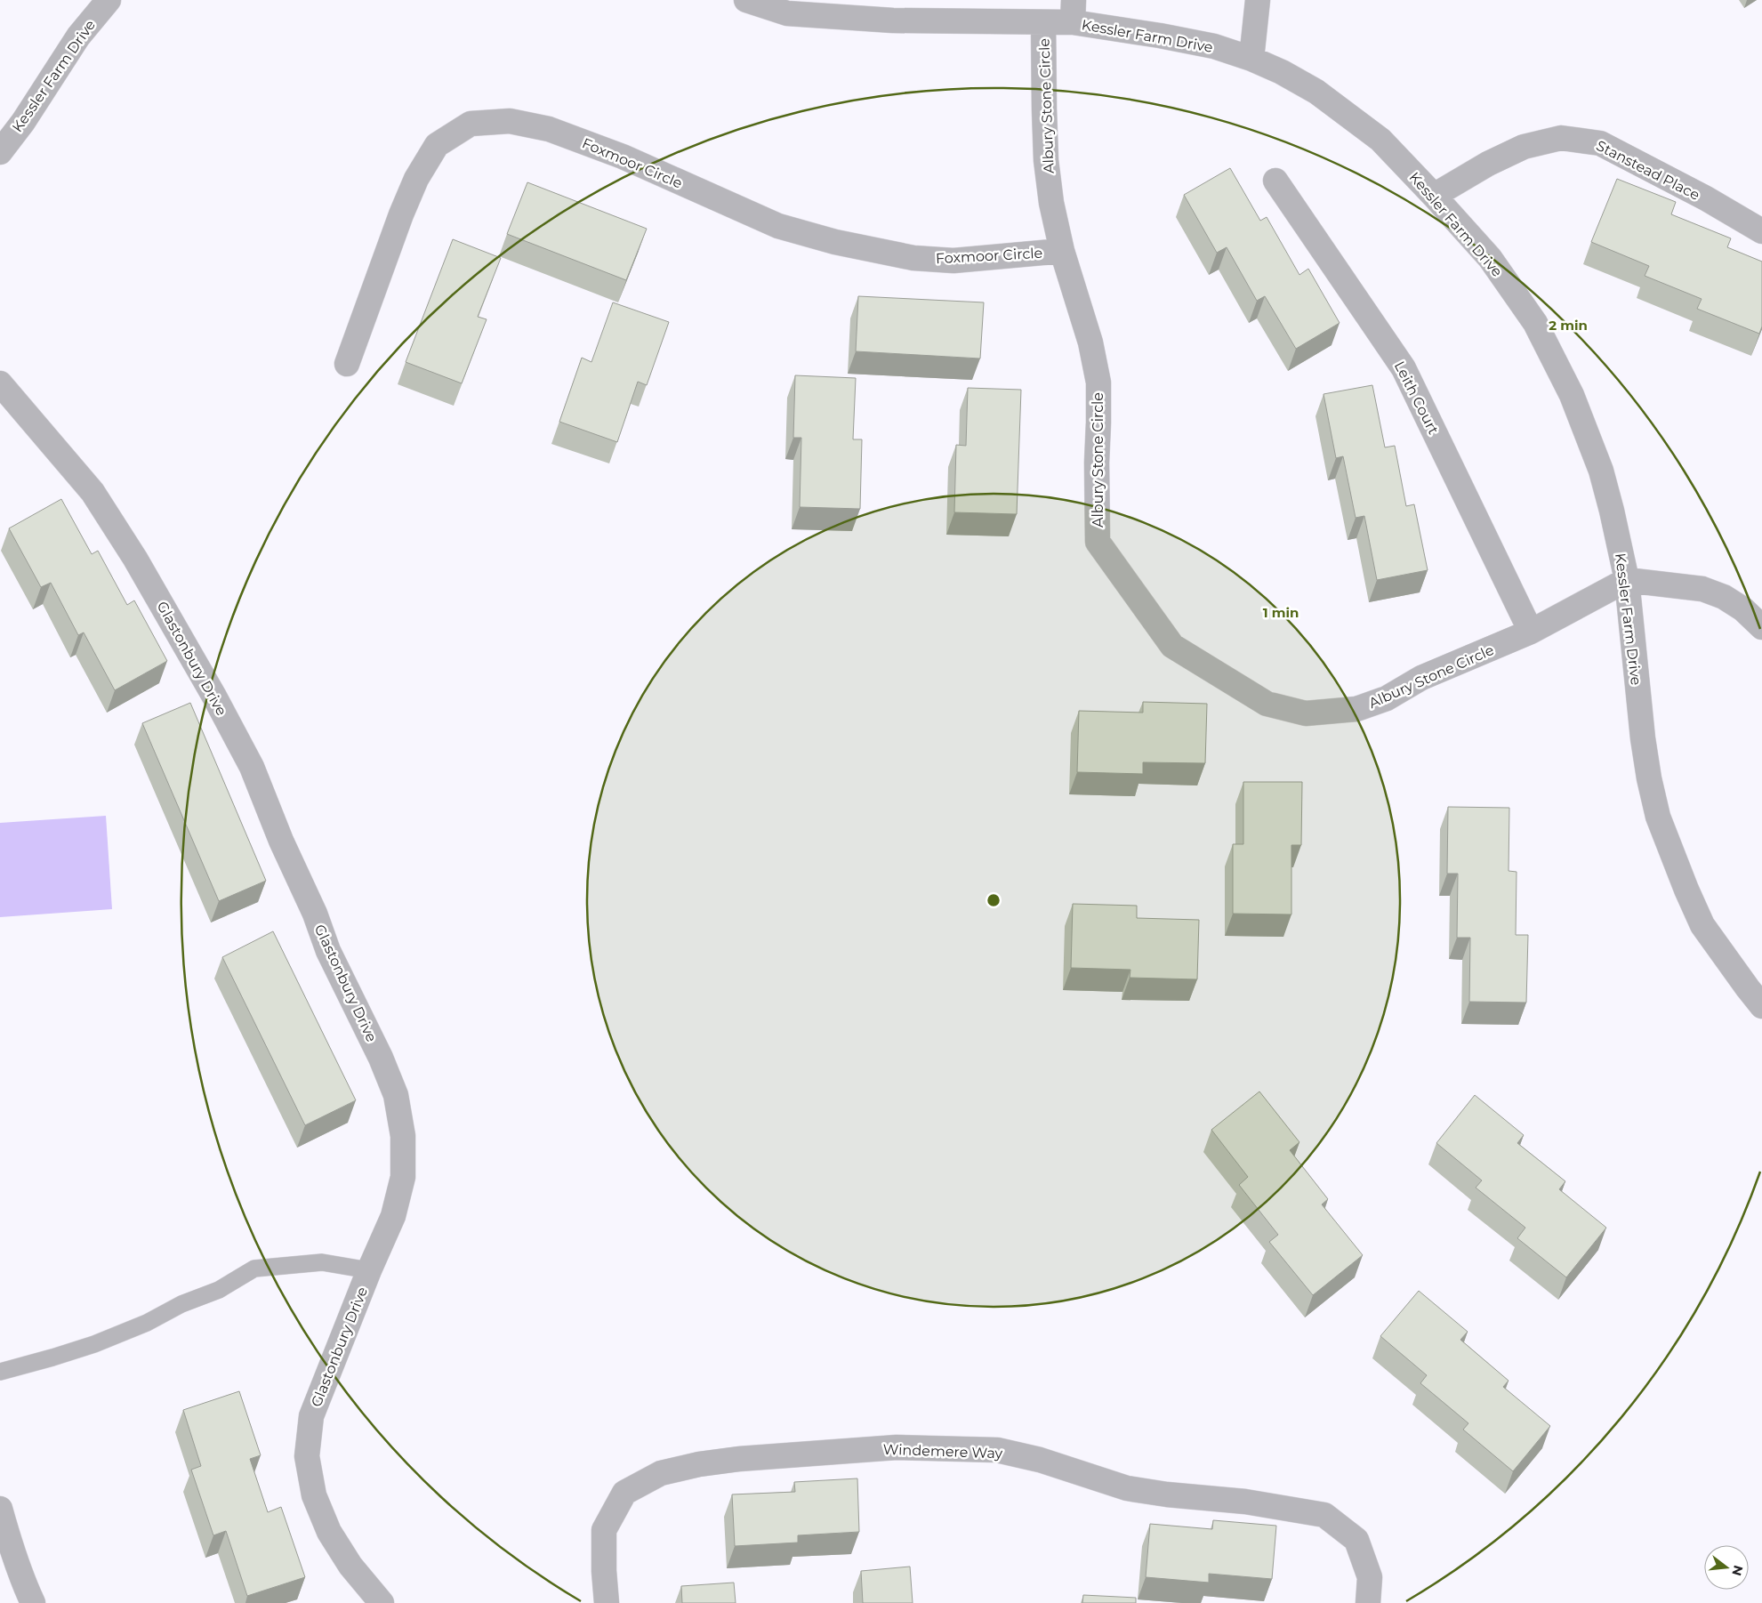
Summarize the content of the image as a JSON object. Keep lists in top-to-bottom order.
{
  "streets": {
    "street": [
      "Kessler Farm Drive",
      "Albury Stone Circle",
      "Foxmoor Circle",
      "Stanstead Place",
      "Leith Court",
      "Glastonbury Drive",
      "Windemere Way"
    ]
  },
  "crossings": [
    ["Kessler Farm Drive", "Albury Stone Circle"],
    ["Kessler Farm Drive", "Stanstead Place"],
    ["Albury Stone Circle", "Foxmoor Circle"],
    ["Albury Stone Circle", "Leith Court"]
  ],
  "north": "right",
  "rings": ["2 min", "1 min"]
}
